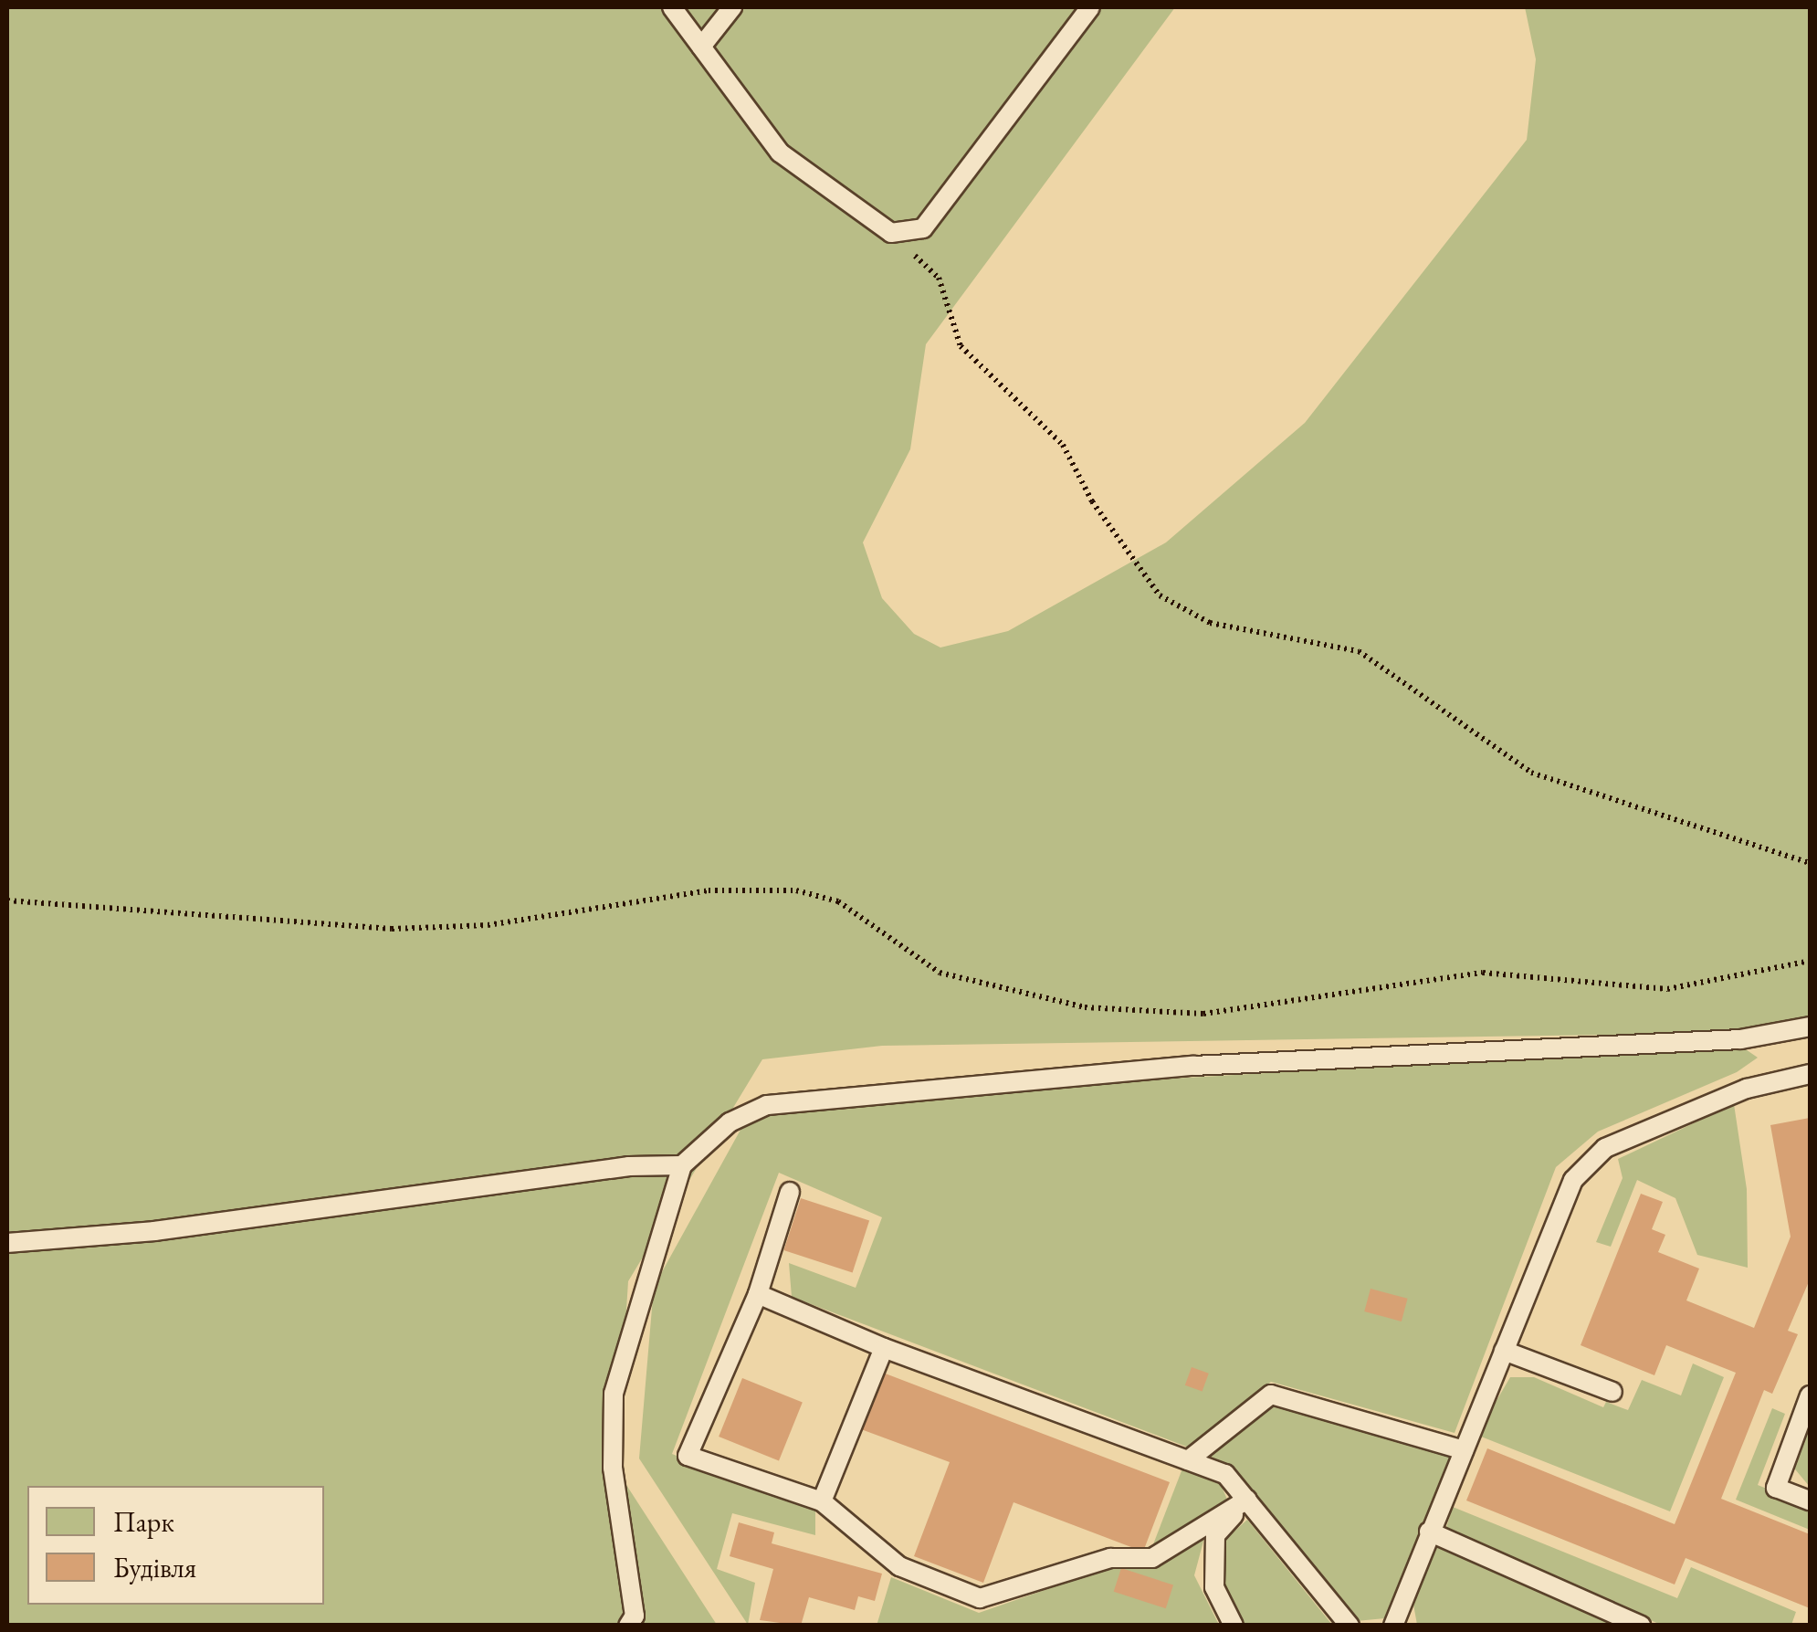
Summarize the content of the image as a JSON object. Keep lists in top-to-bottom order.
{
  "legend": ["Парк", "Будівля"]
}
